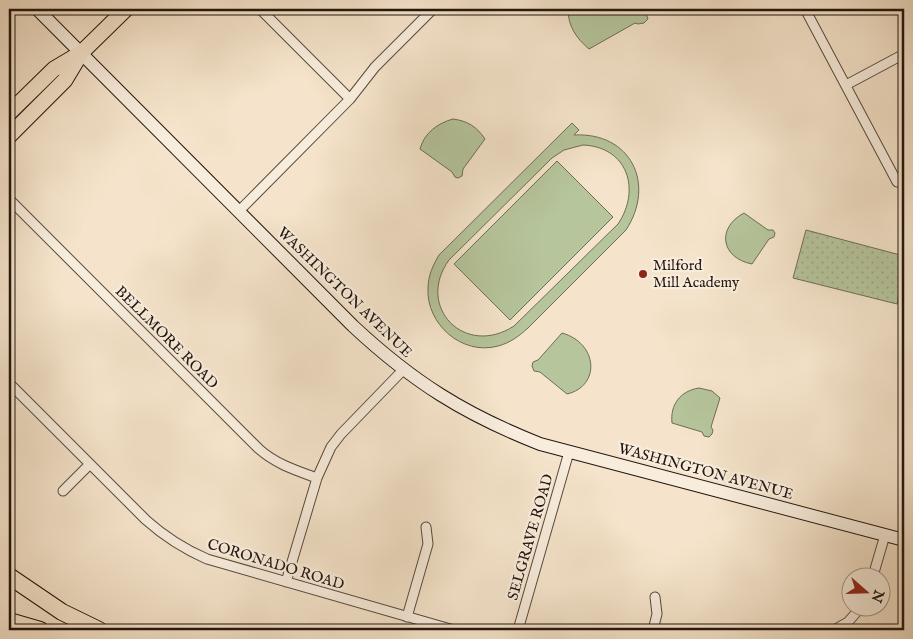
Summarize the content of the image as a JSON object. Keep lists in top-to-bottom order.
{
  "streets": {
    "main road": ["WASHINGTON AVENUE"],
    "street": ["BELLMORE ROAD", "SELGRAVE ROAD", "CORONADO ROAD"]
  },
  "crossings": [
    ["WASHINGTON AVENUE", "SELGRAVE ROAD"]
  ],
  "places": ["Milford Mill Academy"],
  "north": "right"
}
